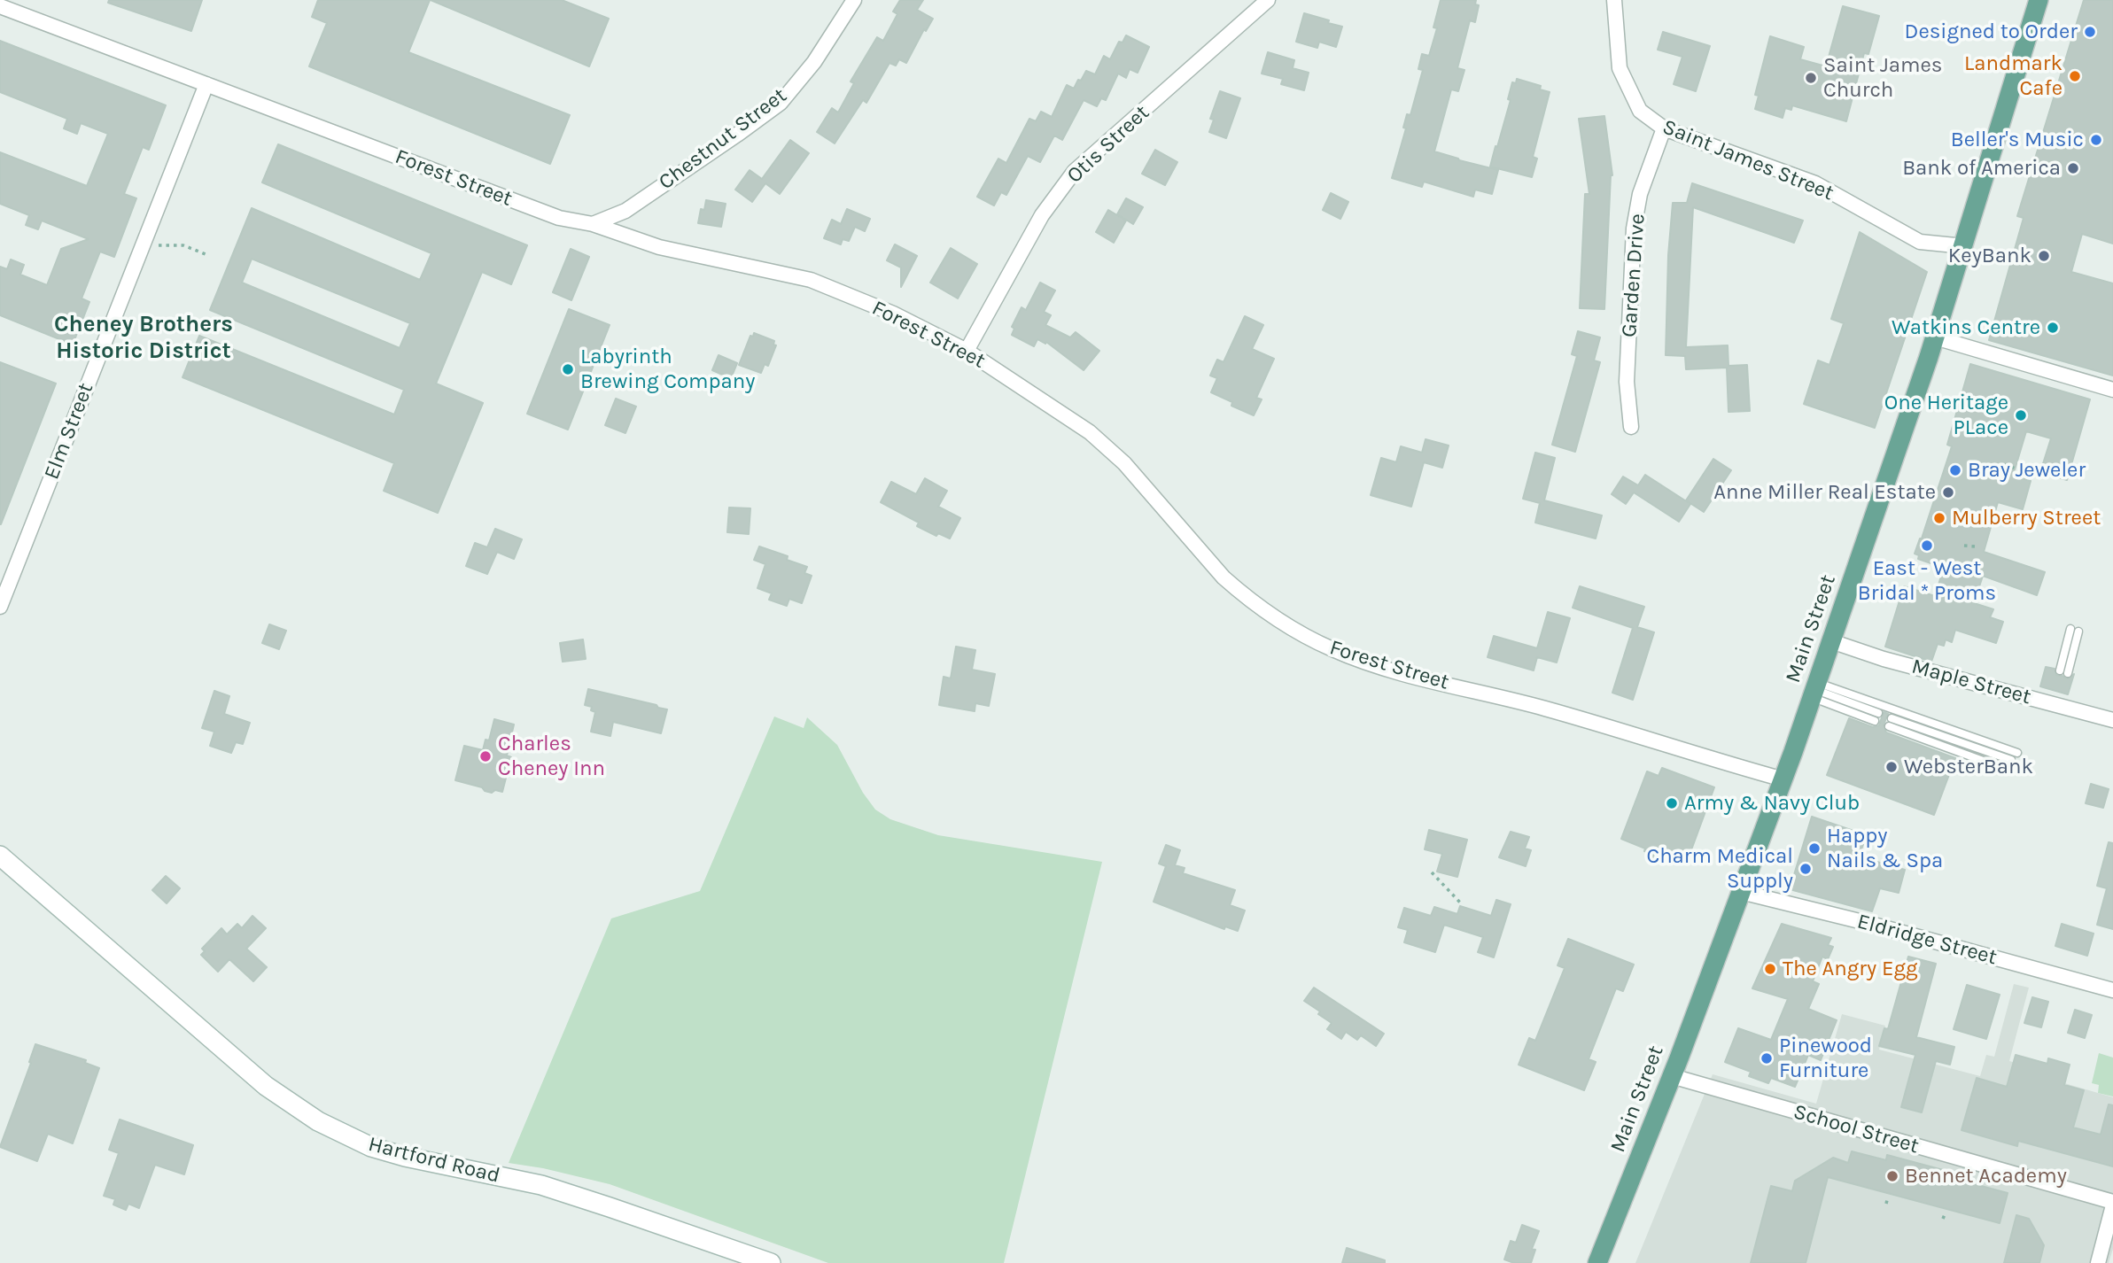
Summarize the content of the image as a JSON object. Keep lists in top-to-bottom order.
{
  "streets": {
    "main road": ["Main Street", "Hartford Road"],
    "street": [
      "Chestnut Street",
      "Otis Street",
      "Saint James Street",
      "Forest Street",
      "Garden Drive",
      "Elm Street",
      "Maple Street",
      "Eldridge Street",
      "School Street"
    ]
  },
  "crossings": [
    ["Chestnut Street", "Forest Street"],
    ["Otis Street", "Forest Street"],
    ["Saint James Street", "Garden Drive"],
    ["Saint James Street", "Main Street"],
    ["Forest Street", "Elm Street"],
    ["Forest Street", "Main Street"],
    ["Main Street", "Maple Street"],
    ["Main Street", "Eldridge Street"],
    ["Main Street", "School Street"]
  ],
  "districts": ["Cheney Brothers Historic District"],
  "places": [
    "Designed to Order",
    "Landmark Cafe",
    "Saint James Church",
    "Beller's Music",
    "Bank of America",
    "KeyBank",
    "Watkins Centre",
    "Labyrinth Brewing Company",
    "One Heritage PLace",
    "Bray Jeweler",
    "Anne Miller Real Estate",
    "Mulberry Street",
    "East - West Bridal * Proms",
    "Charles Cheney Inn",
    "WebsterBank",
    "Army & Navy Club",
    "Happy Nails & Spa",
    "Charm Medical Supply",
    "The Angry Egg",
    "Pinewood Furniture",
    "Bennet Academy"
  ]
}
